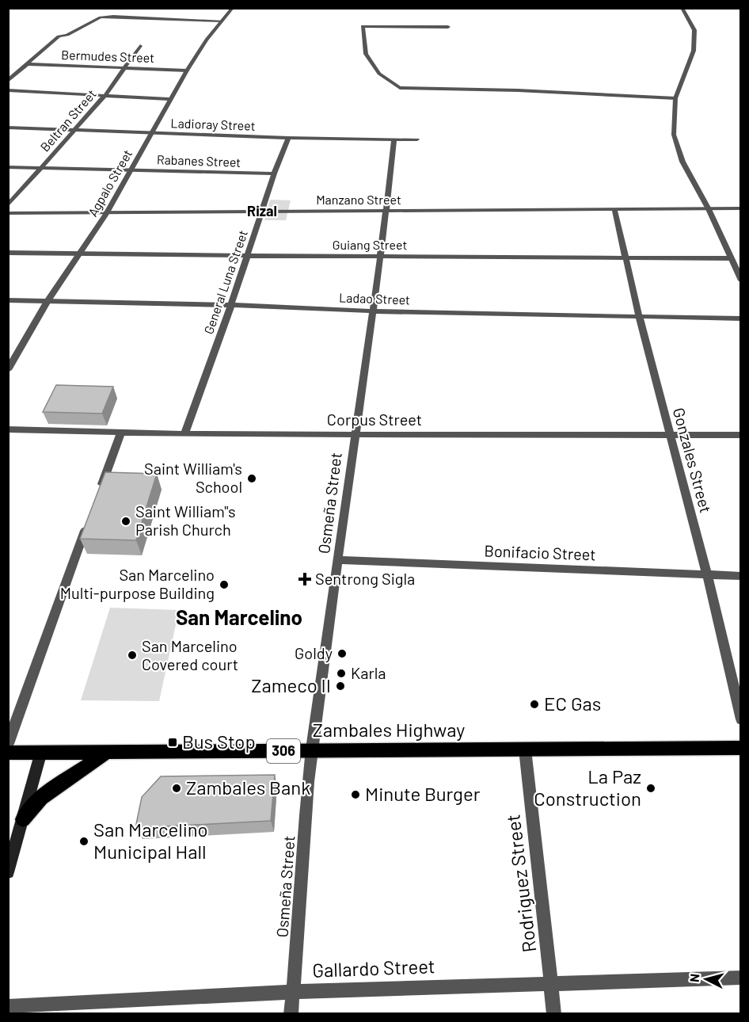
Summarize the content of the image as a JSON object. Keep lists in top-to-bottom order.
{
  "streets": {
    "main road": ["Zambales Highway", "306"],
    "street": [
      "Bermudes Street",
      "Beltran Street",
      "Ladioray Street",
      "Rabanes Street",
      "Agpalo Street",
      "Manzano Street",
      "Guiang Street",
      "General Luna Street",
      "Ladao Street",
      "Corpus Street",
      "Gonzales Street",
      "Osmeña Street",
      "Bonifacio Street",
      "Rodriguez Street",
      "Gallardo Street"
    ]
  },
  "crossings": [
    ["Bermudes Street", "Beltran Street"],
    ["Bermudes Street", "Agpalo Street"],
    ["Beltran Street", "Ladioray Street"],
    ["Beltran Street", "Rabanes Street"],
    ["Ladioray Street", "Agpalo Street"],
    ["Ladioray Street", "General Luna Street"],
    ["Ladioray Street", "Osmeña Street"],
    ["Rabanes Street", "Agpalo Street"],
    ["Rabanes Street", "General Luna Street"],
    ["Agpalo Street", "Manzano Street"],
    ["Agpalo Street", "Guiang Street"],
    ["Agpalo Street", "Ladao Street"],
    ["Manzano Street", "General Luna Street"],
    ["Manzano Street", "Gonzales Street"],
    ["Manzano Street", "Osmeña Street"],
    ["Guiang Street", "General Luna Street"],
    ["Guiang Street", "Gonzales Street"],
    ["Guiang Street", "Osmeña Street"],
    ["General Luna Street", "Ladao Street"],
    ["General Luna Street", "Corpus Street"],
    ["Ladao Street", "Gonzales Street"],
    ["Ladao Street", "Osmeña Street"],
    ["Corpus Street", "Gonzales Street"],
    ["Corpus Street", "Osmeña Street"],
    ["Gonzales Street", "Bonifacio Street"],
    ["Osmeña Street", "Bonifacio Street"],
    ["Osmeña Street", "Zambales Highway"],
    ["Osmeña Street", "Gallardo Street"],
    ["Zambales Highway", "Rodriguez Street"],
    ["Rodriguez Street", "Gallardo Street"]
  ],
  "districts": ["Rizal", "San Marcelino"],
  "places": {
    "other": [
      "Saint William's School",
      "Saint William\"s Parish Church",
      "San Marcelino Multi-purpose Building",
      "Goldy",
      "San Marcelino Covered court",
      "Karla",
      "Zameco II",
      "EC Gas",
      "Zambales Bank",
      "La Paz Construction",
      "Minute Burger",
      "San Marcelino Municipal Hall"
    ],
    "health": ["Sentrong Sigla"],
    "transit": ["Bus Stop"]
  },
  "north": "left"
}
